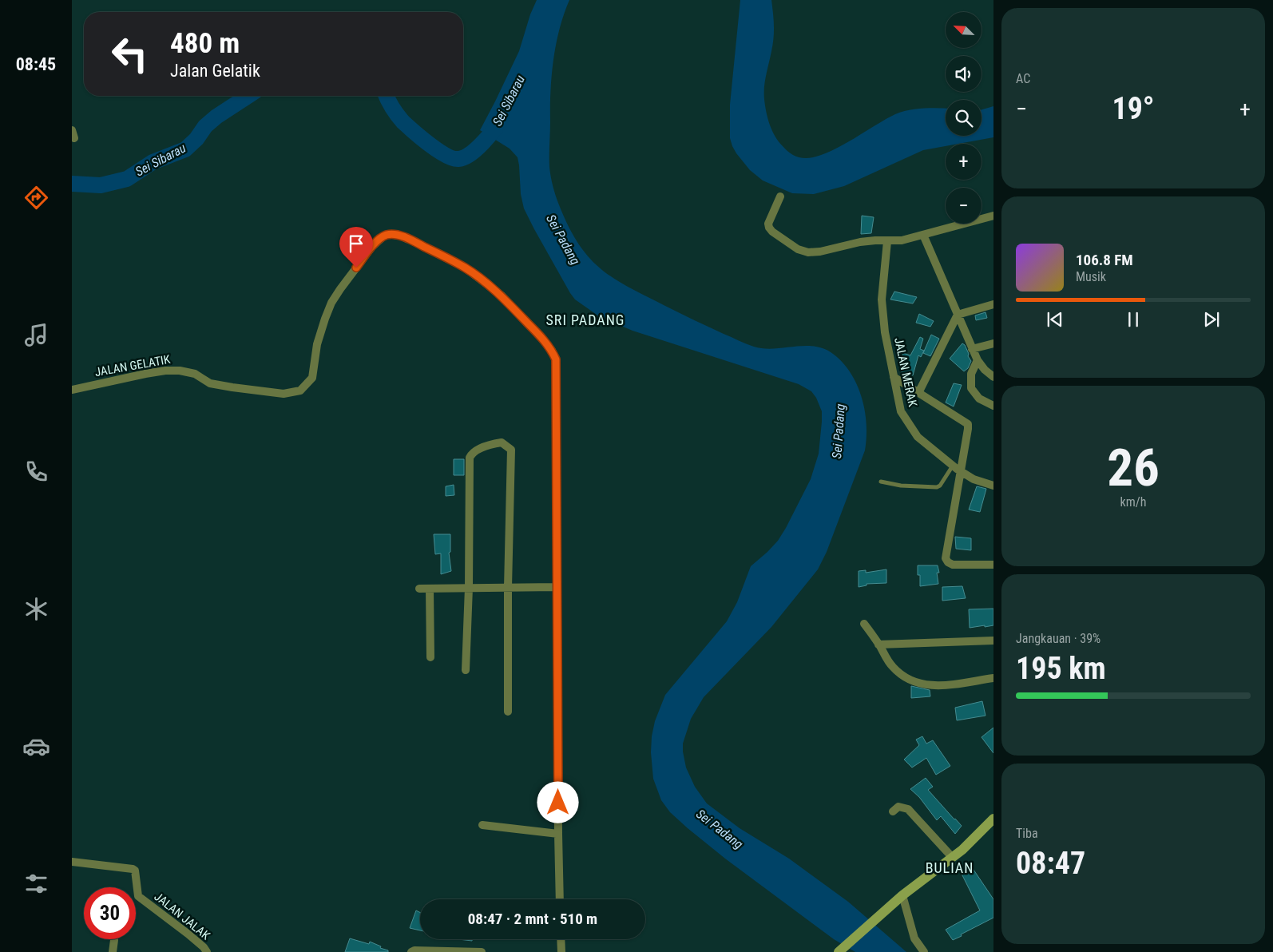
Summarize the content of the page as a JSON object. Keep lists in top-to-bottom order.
{
  "streets": {
    "street": ["JALAN GELATIK", "JALAN MERAK", "JALAN JALAK"]
  },
  "districts": ["SRI PADANG", "BULIAN"],
  "water": ["Sei Sibarau", "Sei Padang"],
  "north": "top left",
  "page": {
    "tabs": "08:45",
    "tile": [
      "AC",
      ["26", "km/h"],
      ["Jangkauan · 39%", "195 km"],
      ["Tiba", "08:47"]
    ],
    "map_buttons": ["+", "−"],
    "turn": ["480 m", "Jalan Gelatik"],
    "heat": ["−", "19°", "+"],
    "song": ["106.8 FM", "Musik"],
    "limit": "30",
    "trip": "08:47 · 2 mnt · 510 m"
  }
}
